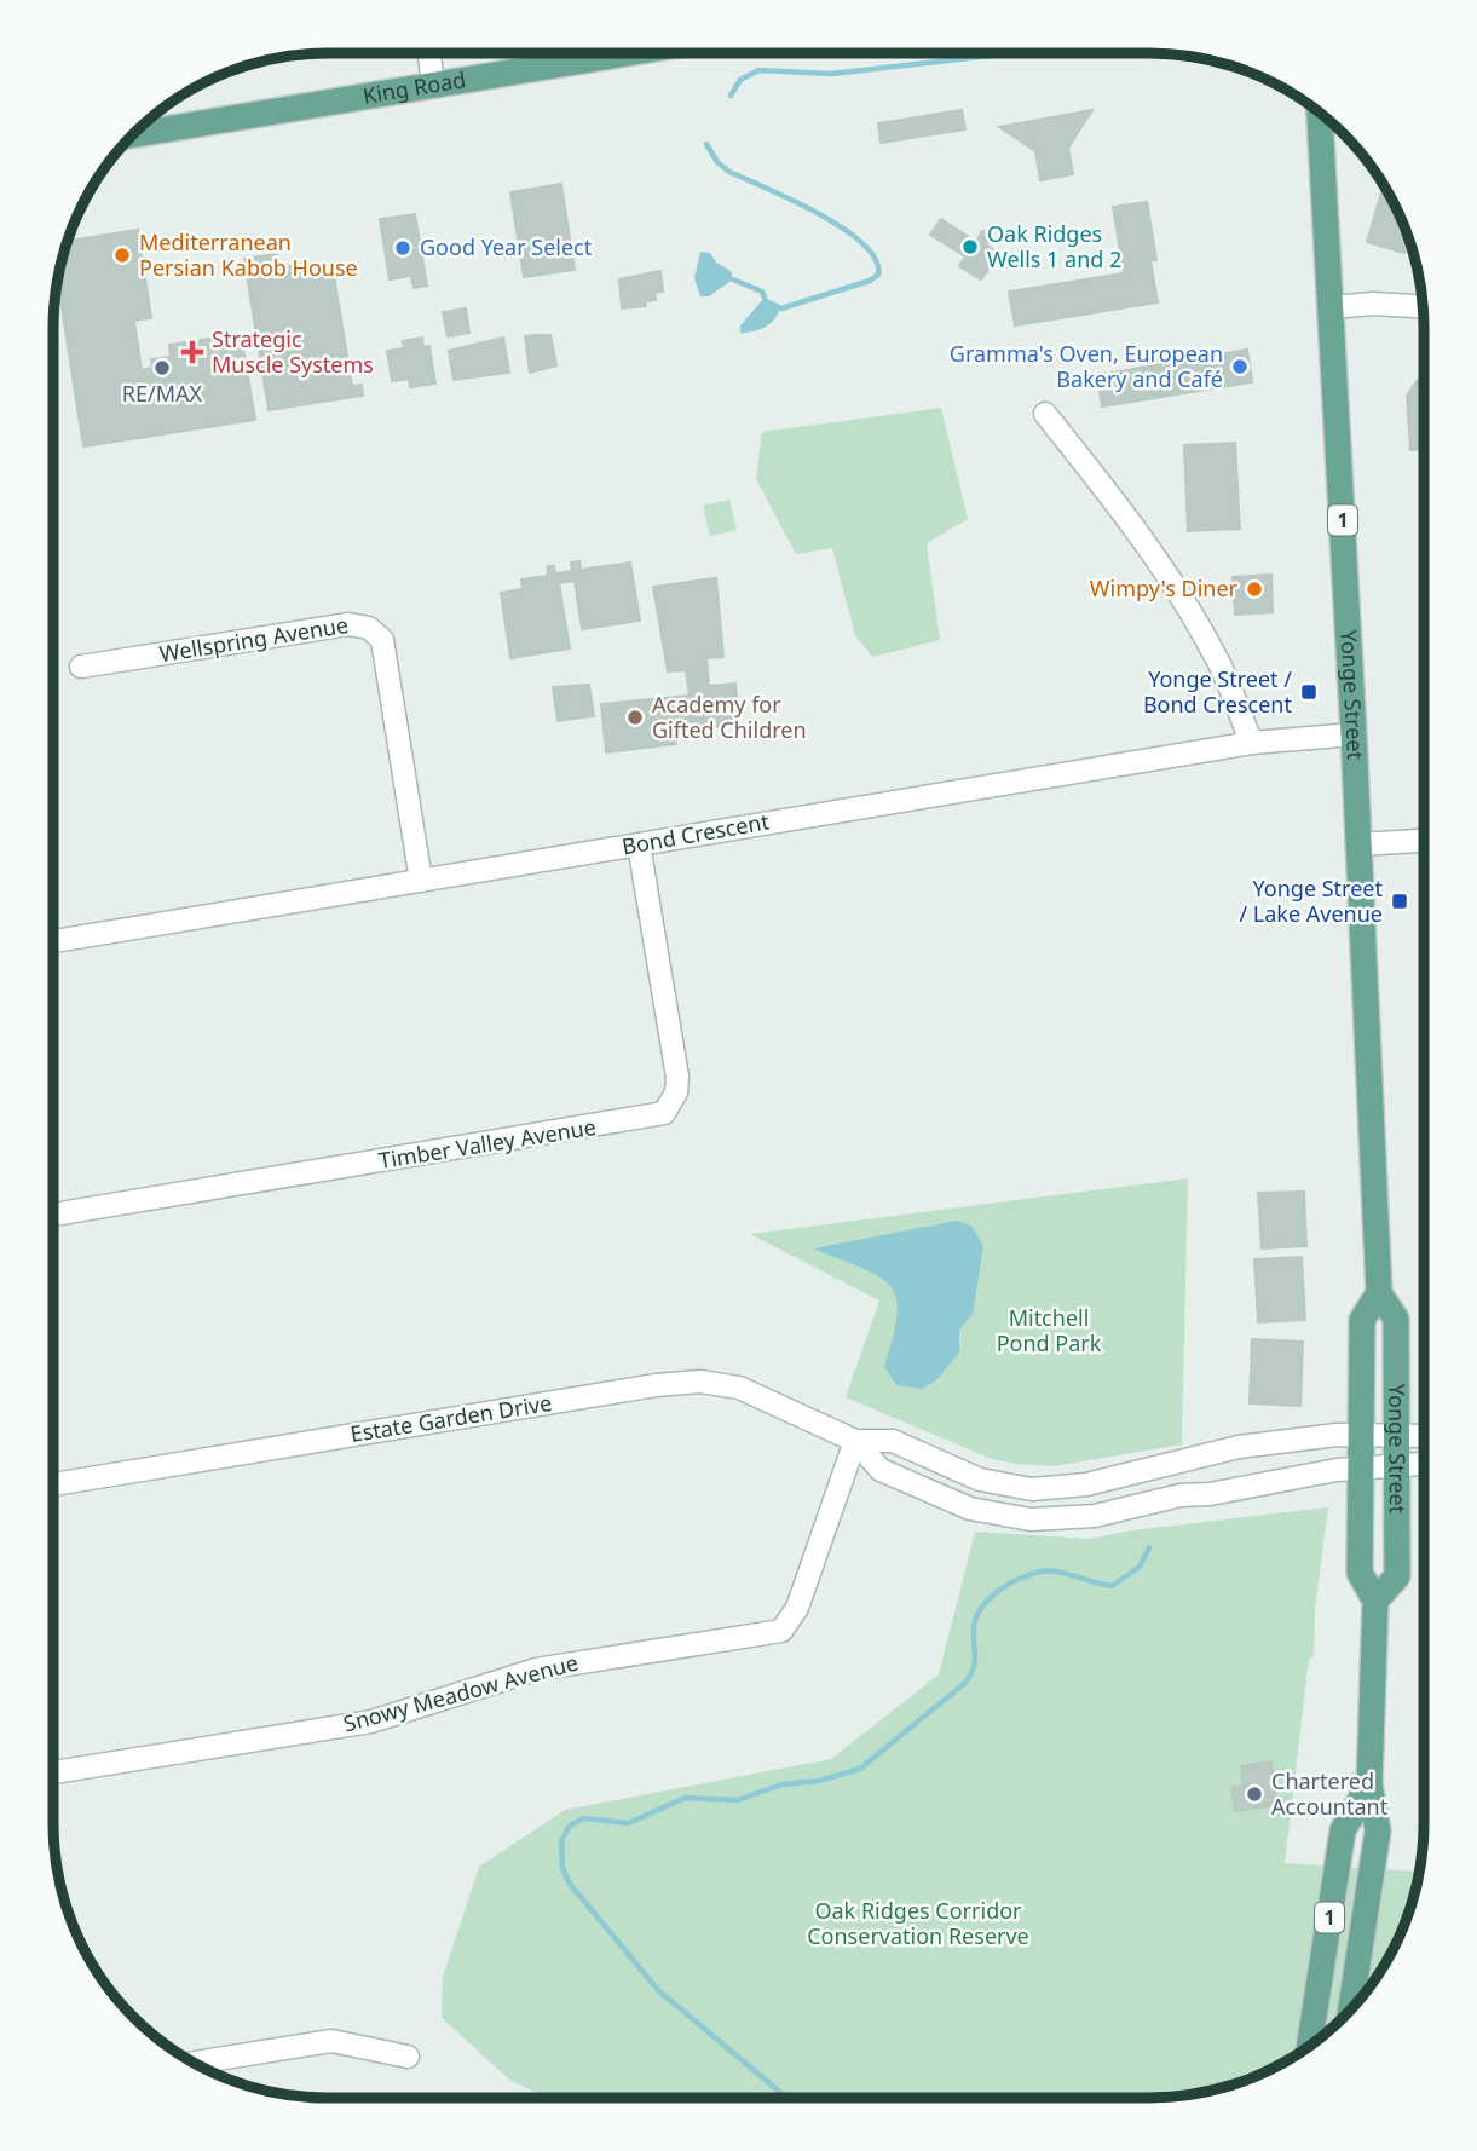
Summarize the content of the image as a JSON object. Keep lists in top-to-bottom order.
{
  "streets": {
    "main road": ["King Road", "1", "Yonge Street"],
    "street": [
      "Wellspring Avenue",
      "Bond Crescent",
      "Timber Valley Avenue",
      "Estate Garden Drive",
      "Snowy Meadow Avenue"
    ]
  },
  "crossings": [
    ["Wellspring Avenue", "Bond Crescent"],
    ["Yonge Street", "Bond Crescent"],
    ["Yonge Street", "Estate Garden Drive"],
    ["Bond Crescent", "Timber Valley Avenue"],
    ["Estate Garden Drive", "Snowy Meadow Avenue"]
  ],
  "parks": ["Mitchell Pond Park", "Oak Ridges Corridor Conservation Reserve"],
  "places": {
    "other": [
      "Oak Ridges Wells 1 and 2",
      "Good Year Select",
      "Mediterranean Persian Kabob House",
      "Gramma's Oven, European Bakery and Café",
      "RE/MAX",
      "Wimpy's Diner",
      "Academy for Gifted Children",
      "Chartered Accountant"
    ],
    "health": ["Strategic Muscle Systems"],
    "transit": ["Yonge Street / Bond Crescent", "Yonge Street / Lake Avenue"]
  }
}
